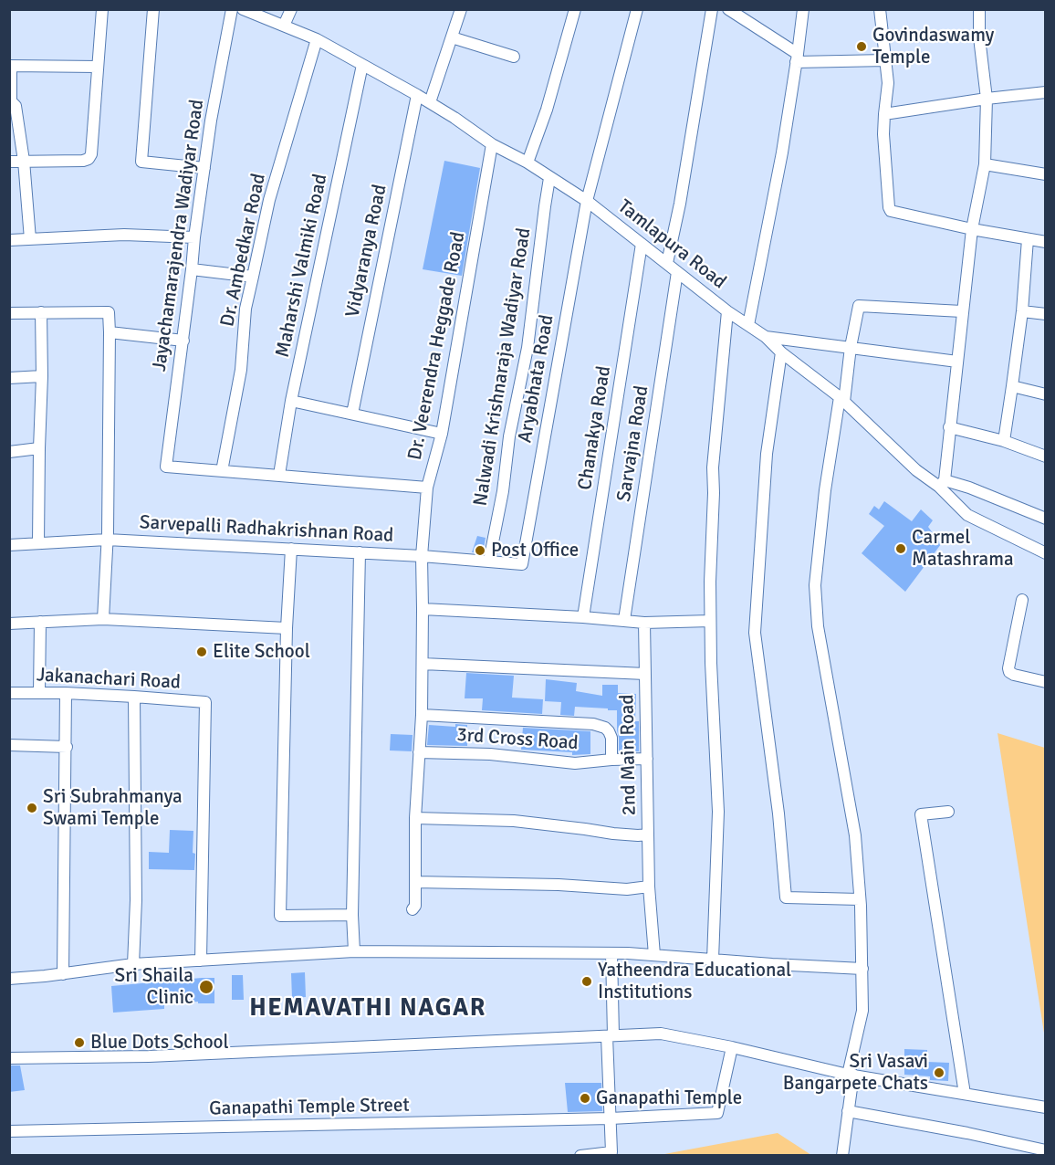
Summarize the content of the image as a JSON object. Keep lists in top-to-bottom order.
{
  "streets": {
    "street": [
      "Jayachamarajendra Wadiyar Road",
      "Tamlapura Road",
      "Dr. Ambedkar Road",
      "Vidyaranya Road",
      "Maharshi Valmiki Road",
      "Dr. Veerendra Heggade Road",
      "Nalwadi Krishnaraja Wadiyar Road",
      "Aryabhata Road",
      "Chanakya Road",
      "Sarvajna Road",
      "Sarvepalli Radhakrishnan Road",
      "Jakanachari Road",
      "3rd Cross Road",
      "2nd Main Road",
      "Ganapathi Temple Street"
    ]
  },
  "crossings": [
    ["Jayachamarajendra Wadiyar Road", "Dr. Ambedkar Road"],
    ["Tamlapura Road", "Dr. Ambedkar Road"],
    ["Tamlapura Road", "Vidyaranya Road"],
    ["Tamlapura Road", "Maharshi Valmiki Road"],
    ["Tamlapura Road", "Dr. Veerendra Heggade Road"],
    ["Tamlapura Road", "Nalwadi Krishnaraja Wadiyar Road"],
    ["Tamlapura Road", "Aryabhata Road"],
    ["Tamlapura Road", "Chanakya Road"],
    ["Tamlapura Road", "Sarvajna Road"],
    ["Dr. Veerendra Heggade Road", "Sarvepalli Radhakrishnan Road"],
    ["Dr. Veerendra Heggade Road", "3rd Cross Road"],
    ["Nalwadi Krishnaraja Wadiyar Road", "Sarvepalli Radhakrishnan Road"],
    ["Aryabhata Road", "Sarvepalli Radhakrishnan Road"],
    ["3rd Cross Road", "2nd Main Road"]
  ],
  "districts": ["HEMAVATHI NAGAR"],
  "places": [
    "Govindaswamy Temple",
    "Carmel Matashrama",
    "Post Office",
    "Elite School",
    "Sri Subrahmanya Swami Temple",
    "Yatheendra Educational Institutions",
    "Sri Shaila Clinic",
    "Blue Dots School",
    "Sri Vasavi Bangarpete Chats",
    "Ganapathi Temple"
  ]
}
